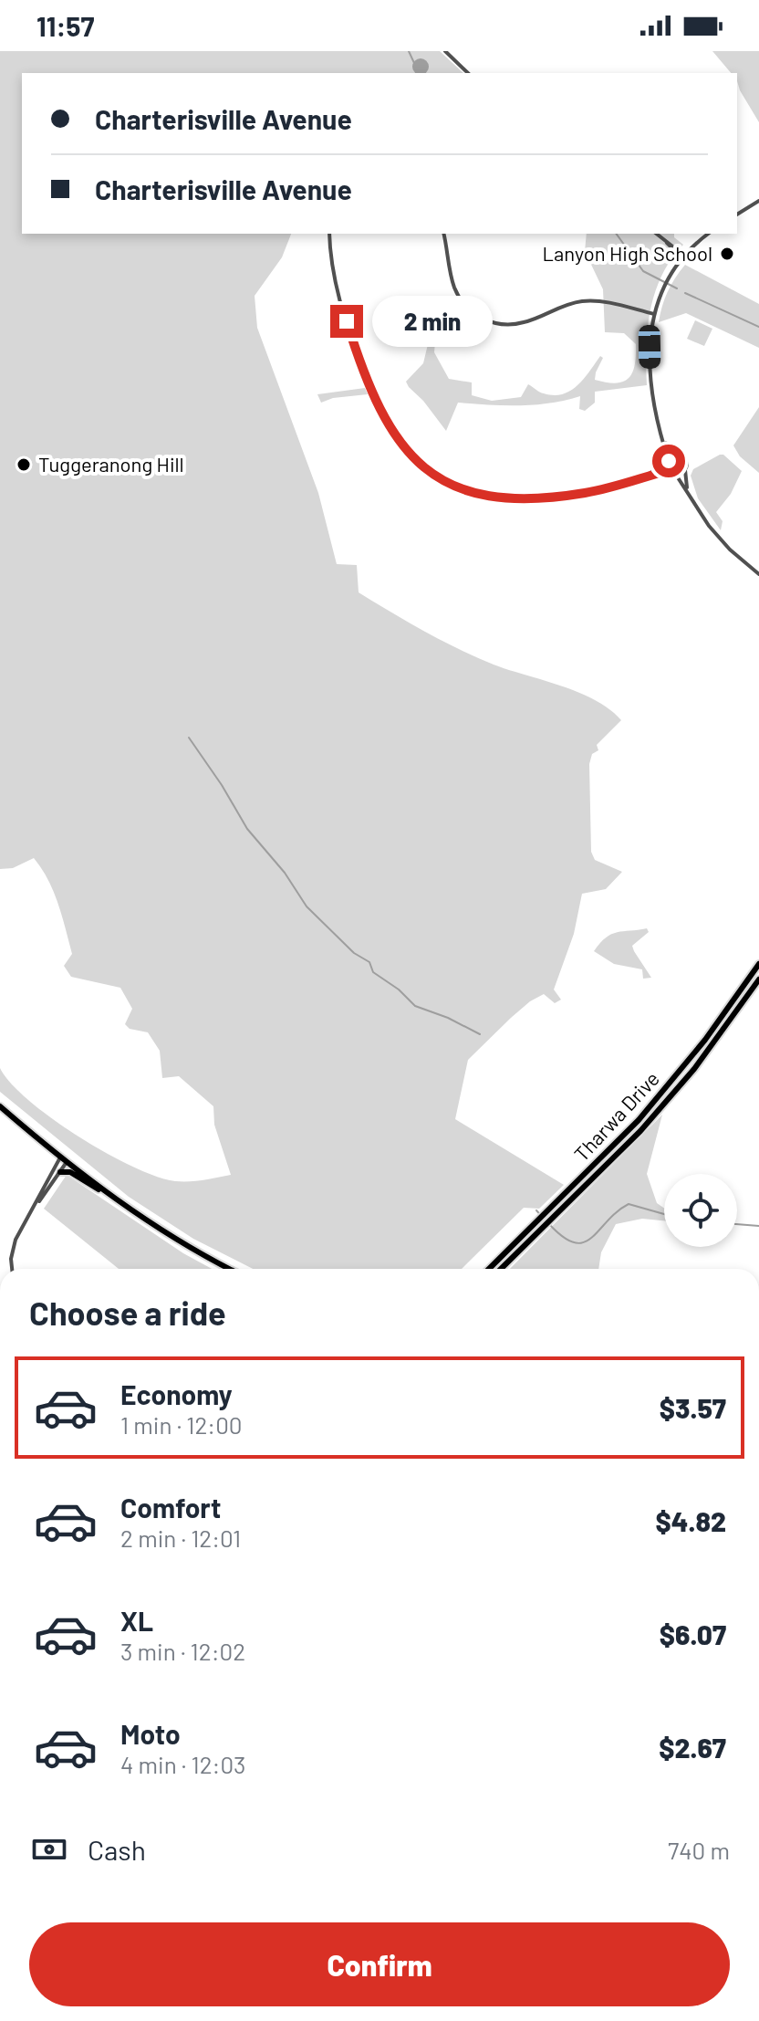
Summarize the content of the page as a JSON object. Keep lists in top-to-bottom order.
{
  "streets": {
    "main road": ["Tharwa Drive"]
  },
  "places": ["Lanyon High School", "Tuggeranong Hill"],
  "page": {
    "status": "11:57",
    "banner": ["Charterisville Avenue", "Charterisville Avenue"],
    "bubble": "2 min",
    "heading": "Choose a ride",
    "list": [
      {
        "name": "Economy",
        "note": "1 min · 12:00",
        "value": "$3.57"
      },
      {
        "name": "Comfort",
        "note": "2 min · 12:01",
        "value": "$4.82"
      },
      {
        "name": "XL",
        "note": "3 min · 12:02",
        "value": "$6.07"
      },
      {
        "name": "Moto",
        "note": "4 min · 12:03",
        "value": "$2.67"
      }
    ],
    "pay": ["Cash", "740 m"],
    "buttons": "Confirm"
  }
}
